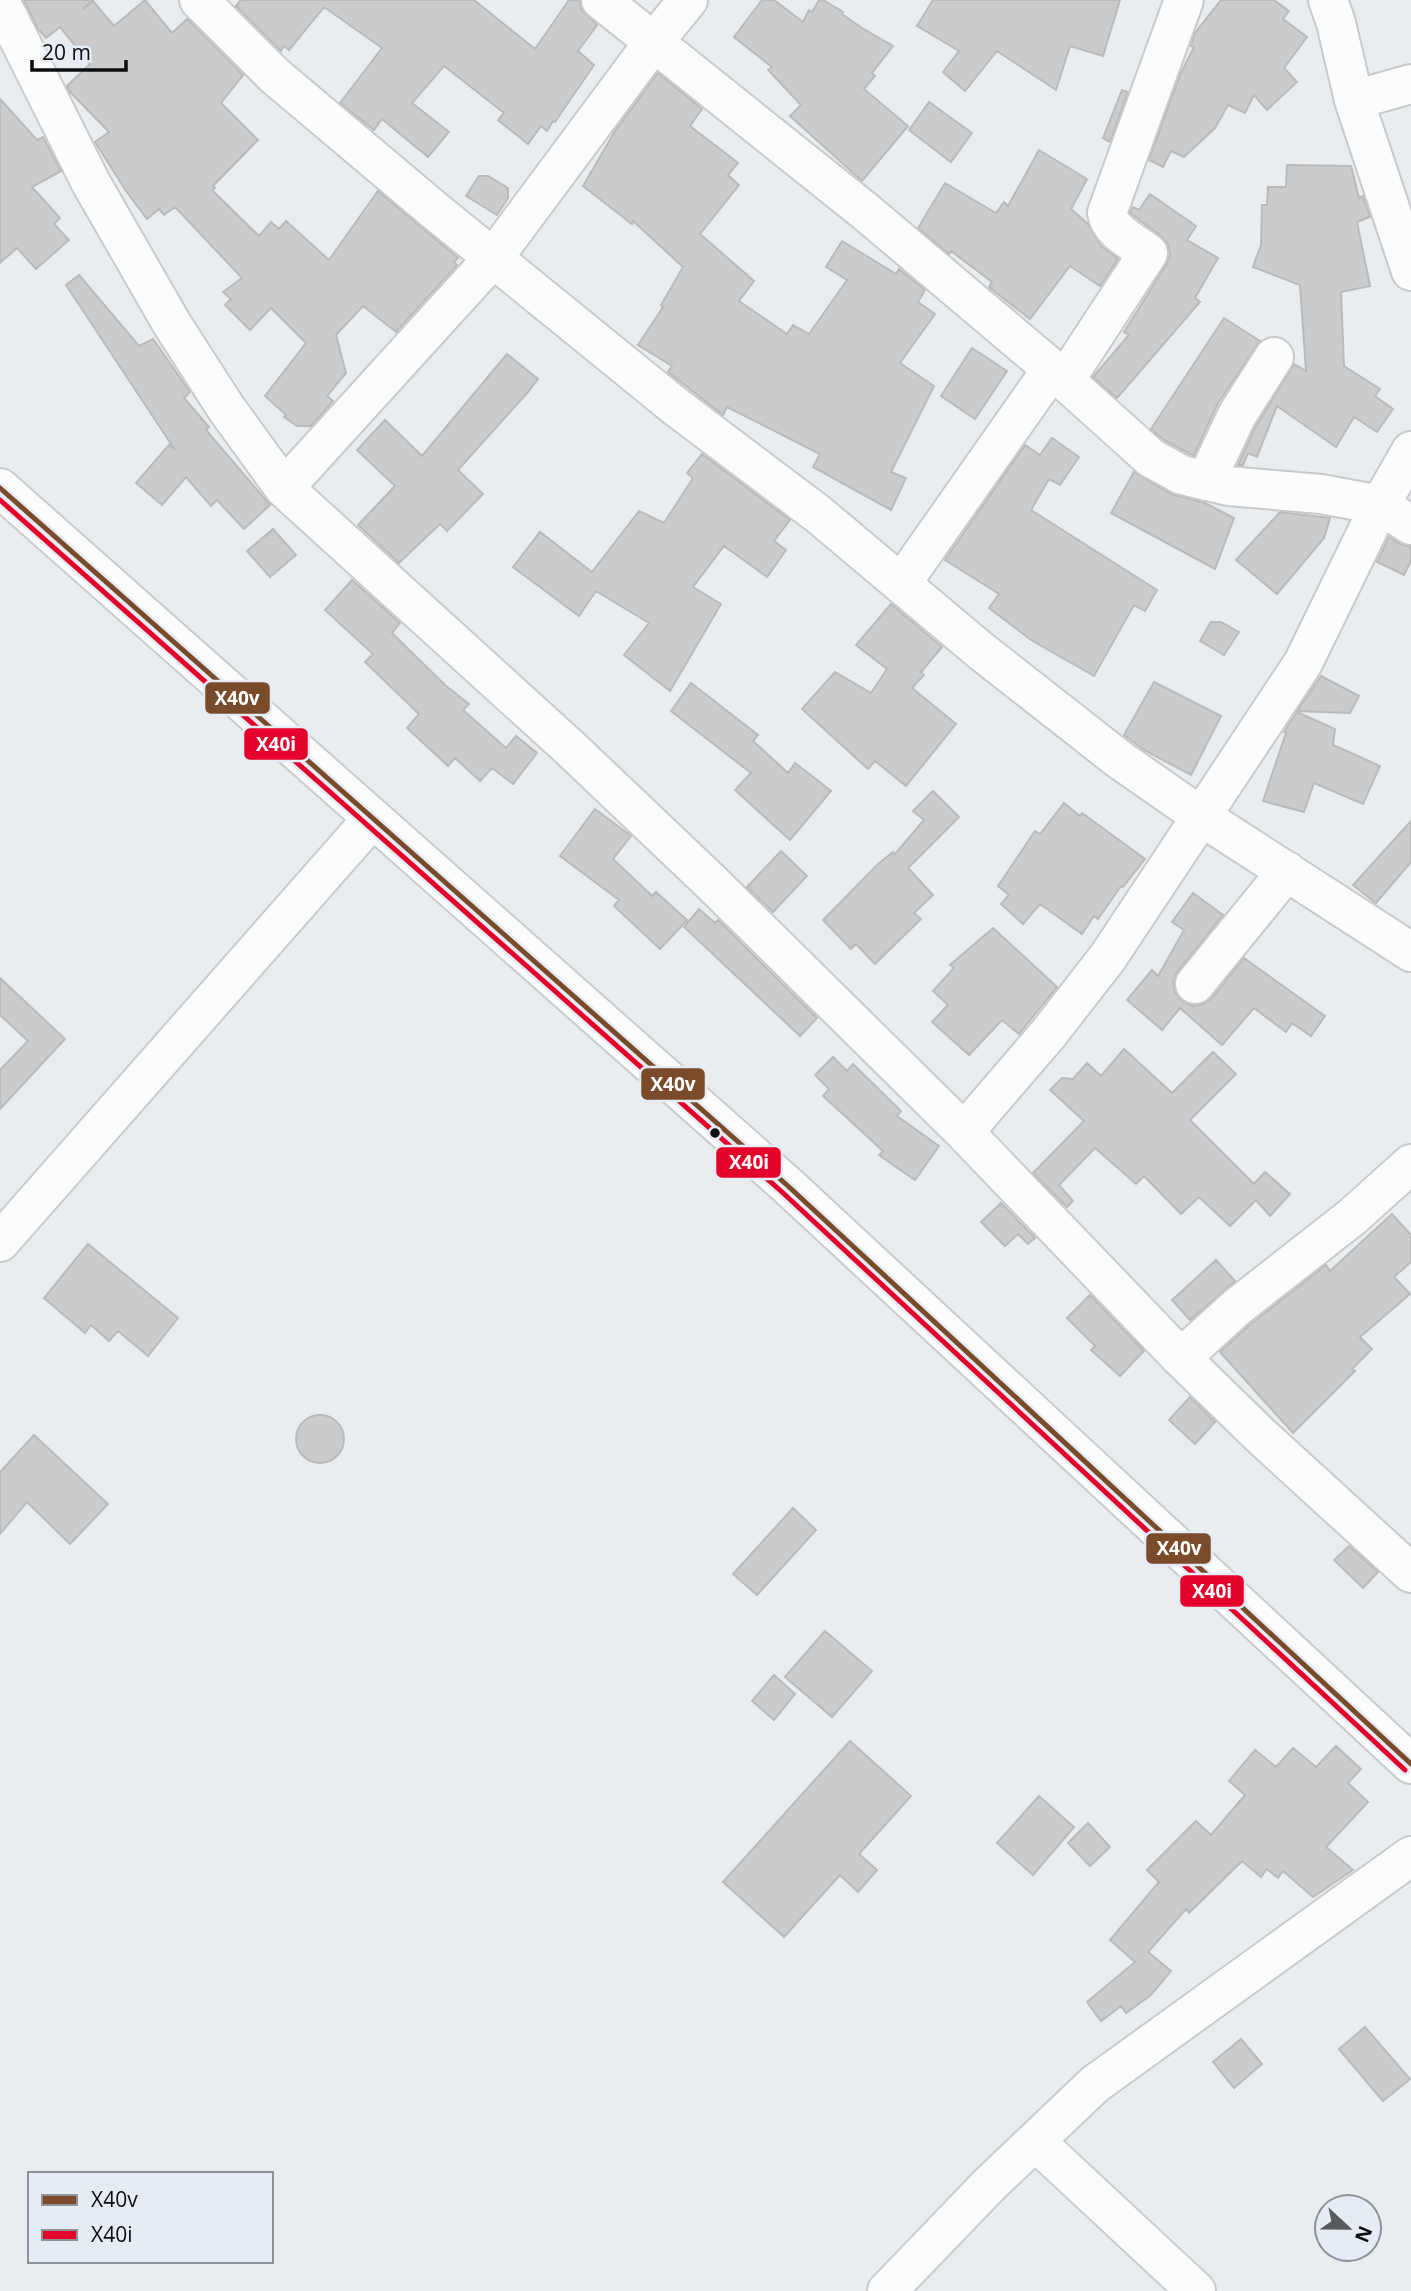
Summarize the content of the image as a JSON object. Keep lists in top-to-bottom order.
{
  "lines": ["transit line X40v", "transit line X40i"],
  "legend": ["X40v", "X40i"],
  "scale_bar": "20 m",
  "north": "right"
}
